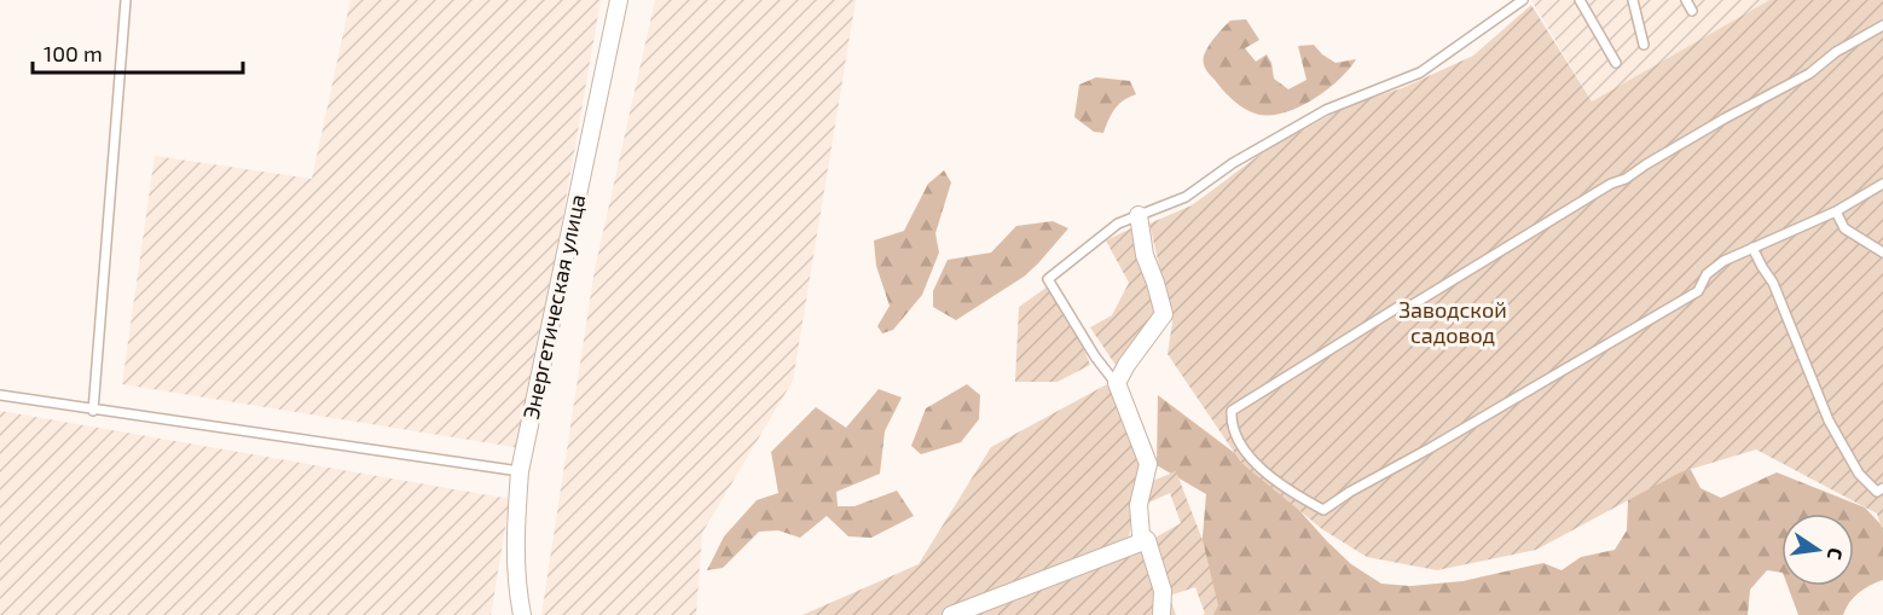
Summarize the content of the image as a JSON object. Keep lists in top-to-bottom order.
{
  "streets": {
    "street": ["Энергетическая улица"]
  },
  "parks": ["Заводской садовод"],
  "scale_bar": "100 m",
  "north": "right"
}
